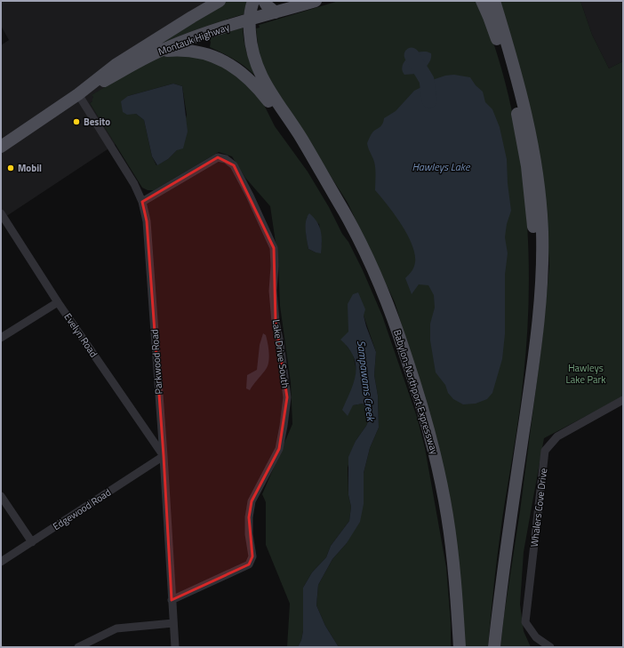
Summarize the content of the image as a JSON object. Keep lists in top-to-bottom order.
{
  "streets": {
    "main road": ["Montauk Highway", "Babylon-Northport Expressway"],
    "street": [
      "Evelyn Road",
      "Lake Drive South",
      "Parkwood Road",
      "Whalers Cove Drive",
      "Edgewood Road"
    ]
  },
  "crossings": [
    ["Montauk Highway", "Parkwood Road"],
    ["Evelyn Road", "Parkwood Road"],
    ["Evelyn Road", "Edgewood Road"],
    ["Lake Drive South", "Parkwood Road"],
    ["Parkwood Road", "Edgewood Road"]
  ],
  "water": ["Hawleys Lake", "Sampawams Creek"],
  "parks": ["Hawleys Lake Park"],
  "places": ["Besito", "Mobil"]
}
